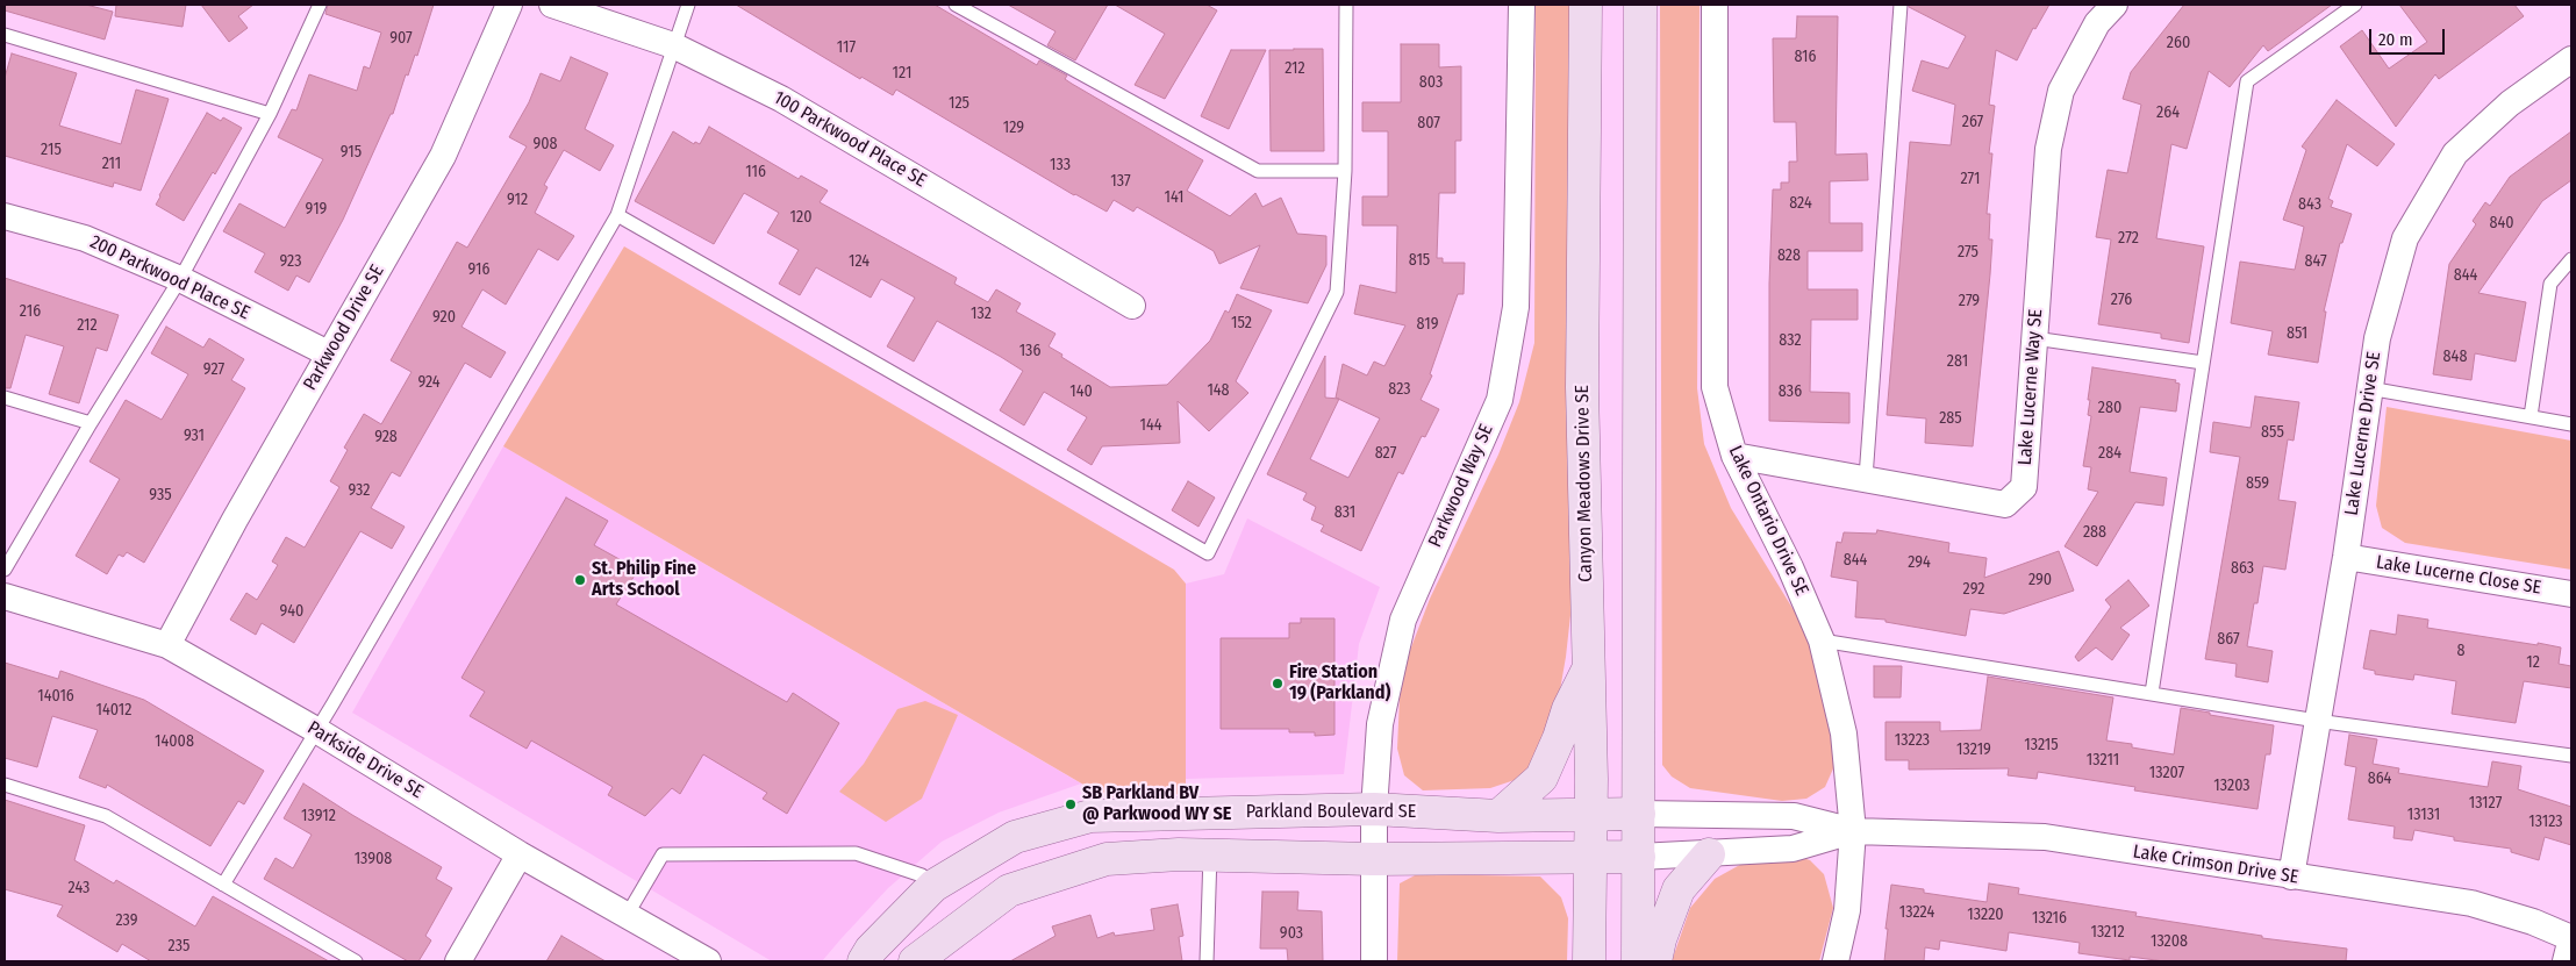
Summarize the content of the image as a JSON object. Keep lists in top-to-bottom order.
{
  "streets": {
    "main road": ["Canyon Meadows Drive SE", "Parkland Boulevard SE"],
    "street": [
      "100 Parkwood Place SE",
      "200 Parkwood Place SE",
      "Parkwood Drive SE",
      "Lake Lucerne Way SE",
      "Lake Lucerne Drive SE",
      "Parkwood Way SE",
      "Lake Ontario Drive SE",
      "Lake Lucerne Close SE",
      "Parkside Drive SE",
      "Lake Crimson Drive SE"
    ]
  },
  "crossings": [
    ["200 Parkwood Place SE", "Parkwood Drive SE"],
    ["Parkwood Drive SE", "Parkside Drive SE"],
    ["Lake Lucerne Way SE", "Lake Ontario Drive SE"],
    ["Lake Lucerne Drive SE", "Lake Lucerne Close SE"],
    ["Lake Lucerne Drive SE", "Lake Crimson Drive SE"],
    ["Canyon Meadows Drive SE", "Parkland Boulevard SE"],
    ["Parkwood Way SE", "Parkland Boulevard SE"],
    ["Lake Ontario Drive SE", "Lake Crimson Drive SE"],
    ["Parkland Boulevard SE", "Lake Crimson Drive SE"]
  ],
  "places": ["St. Philip Fine Arts School", "Fire Station 19 (Parkland)", "SB Parkland BV @ Parkwood WY SE"],
  "house_numbers": [
    "907",
    "260",
    "117",
    "816",
    "212",
    "121",
    "803",
    "125",
    "264",
    "267",
    "807",
    "129",
    "908",
    "215",
    "915",
    "211",
    "133",
    "116",
    "271",
    "137",
    "141",
    "912",
    "824",
    "843",
    "919",
    "120",
    "840",
    "272",
    "275",
    "828",
    "815",
    "923",
    "124",
    "847",
    "916",
    "844",
    "276",
    "279",
    "216",
    "132",
    "920",
    "152",
    "819",
    "212",
    "851",
    "832",
    "136",
    "848",
    "281",
    "927",
    "924",
    "823",
    "148",
    "140",
    "836",
    "280",
    "285",
    "144",
    "855",
    "931",
    "928",
    "827",
    "284",
    "859",
    "932",
    "935",
    "831",
    "288",
    "844",
    "294",
    "863",
    "290",
    "292",
    "940",
    "867",
    "8",
    "12",
    "14016",
    "14012",
    "13223",
    "14008",
    "13215",
    "13219",
    "13211",
    "13207",
    "864",
    "13203",
    "13127",
    "13131",
    "13912",
    "13123",
    "13908",
    "243",
    "13224",
    "13220",
    "13216",
    "239",
    "13212",
    "903",
    "13208",
    "235"
  ],
  "scale_bar": "20 m"
}
